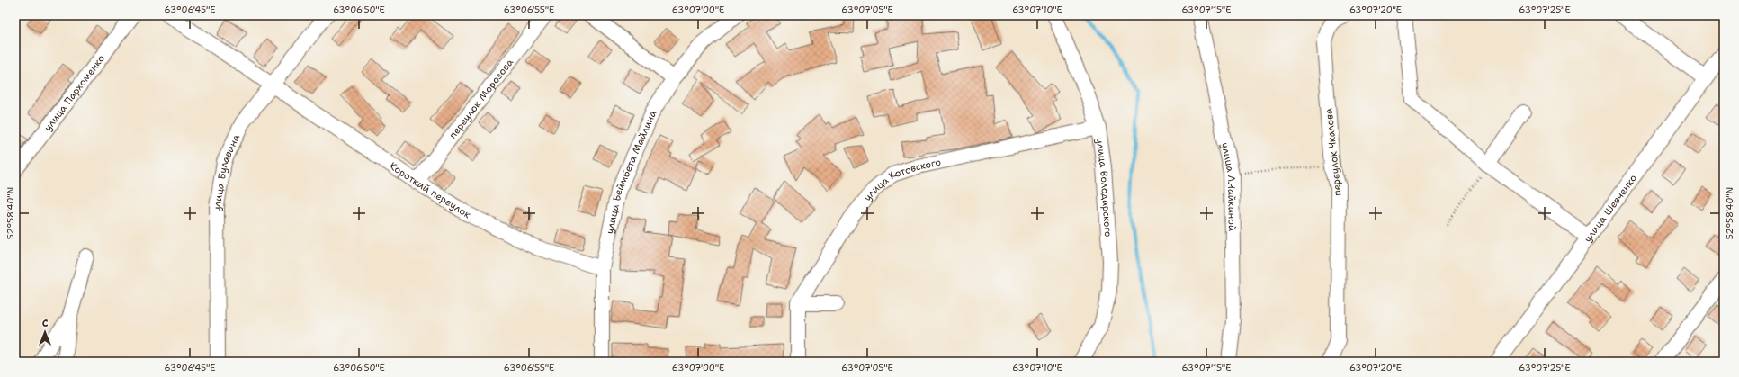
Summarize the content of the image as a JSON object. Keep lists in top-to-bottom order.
{
  "streets": {
    "street": [
      "улица Пархоменко",
      "переулок Морозова",
      "переулок Чкалова",
      "улица Беймбета Майлина",
      "улица Булавина",
      "улица Котовского",
      "улица Володарского",
      "улица Л.Чайкиной",
      "Короткий переулок",
      "улица Шевченко"
    ]
  },
  "crossings": [
    ["переулок Морозова", "Короткий переулок"],
    ["улица Беймбета Майлина", "Короткий переулок"],
    ["улица Булавина", "Короткий переулок"],
    ["улица Котовского", "улица Володарского"]
  ],
  "north": "top",
  "coordinates": [
    "63°06'45\"E",
    "63°06'50\"E",
    "63°06'55\"E",
    "63°07'00\"E",
    "63°07'05\"E",
    "63°07'10\"E",
    "63°07'15\"E",
    "63°07'20\"E",
    "63°07'25\"E",
    "52°58'40\"N"
  ]
}
